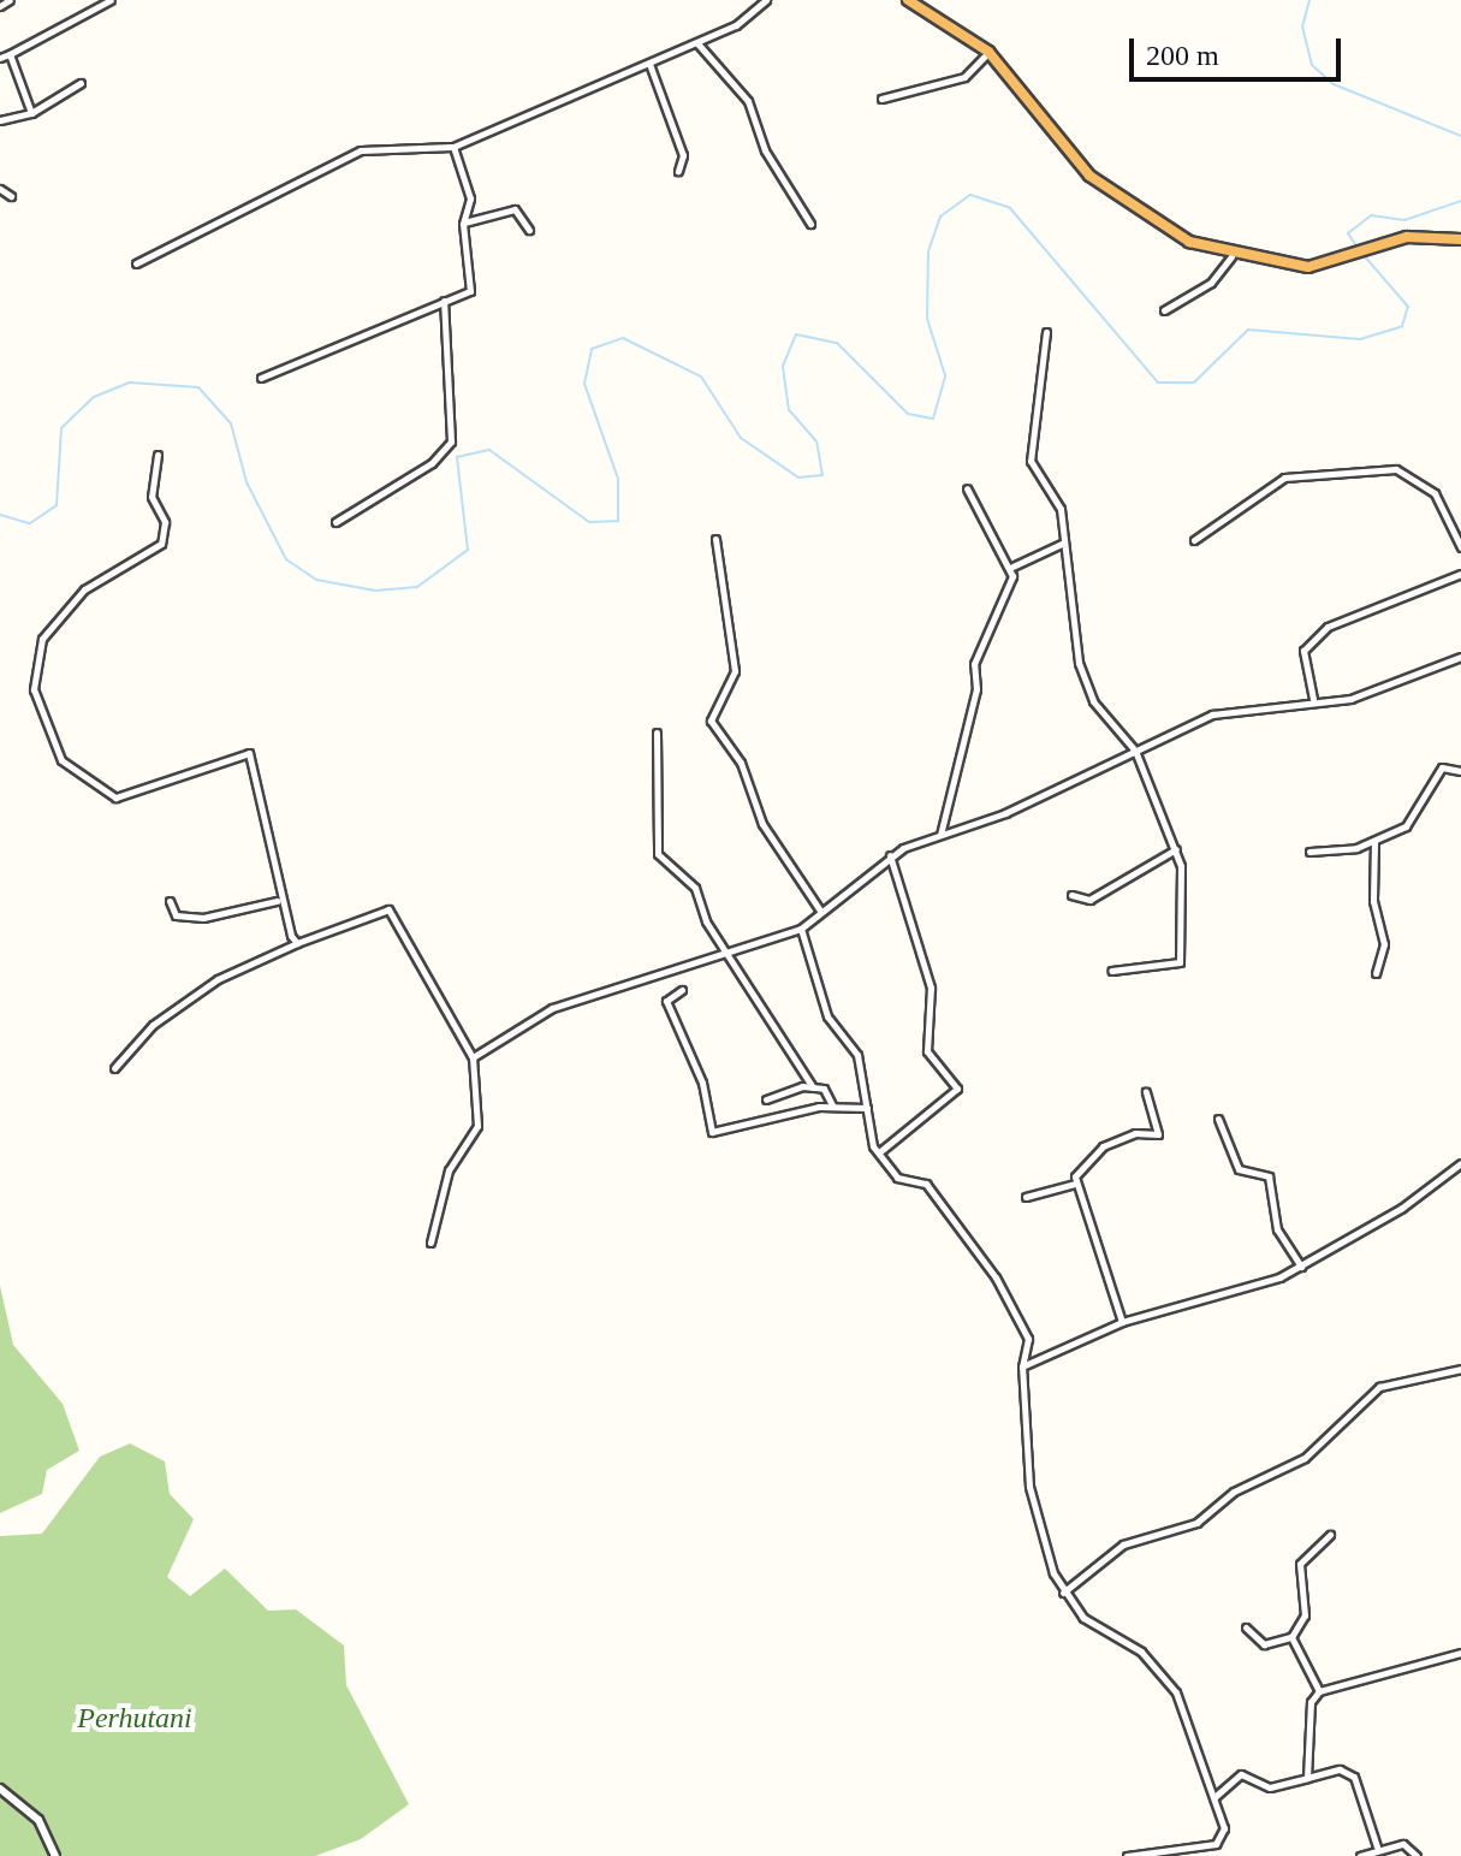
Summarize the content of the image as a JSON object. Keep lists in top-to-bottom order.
{
  "parks": ["Perhutani"],
  "scale_bar": "200 m"
}
